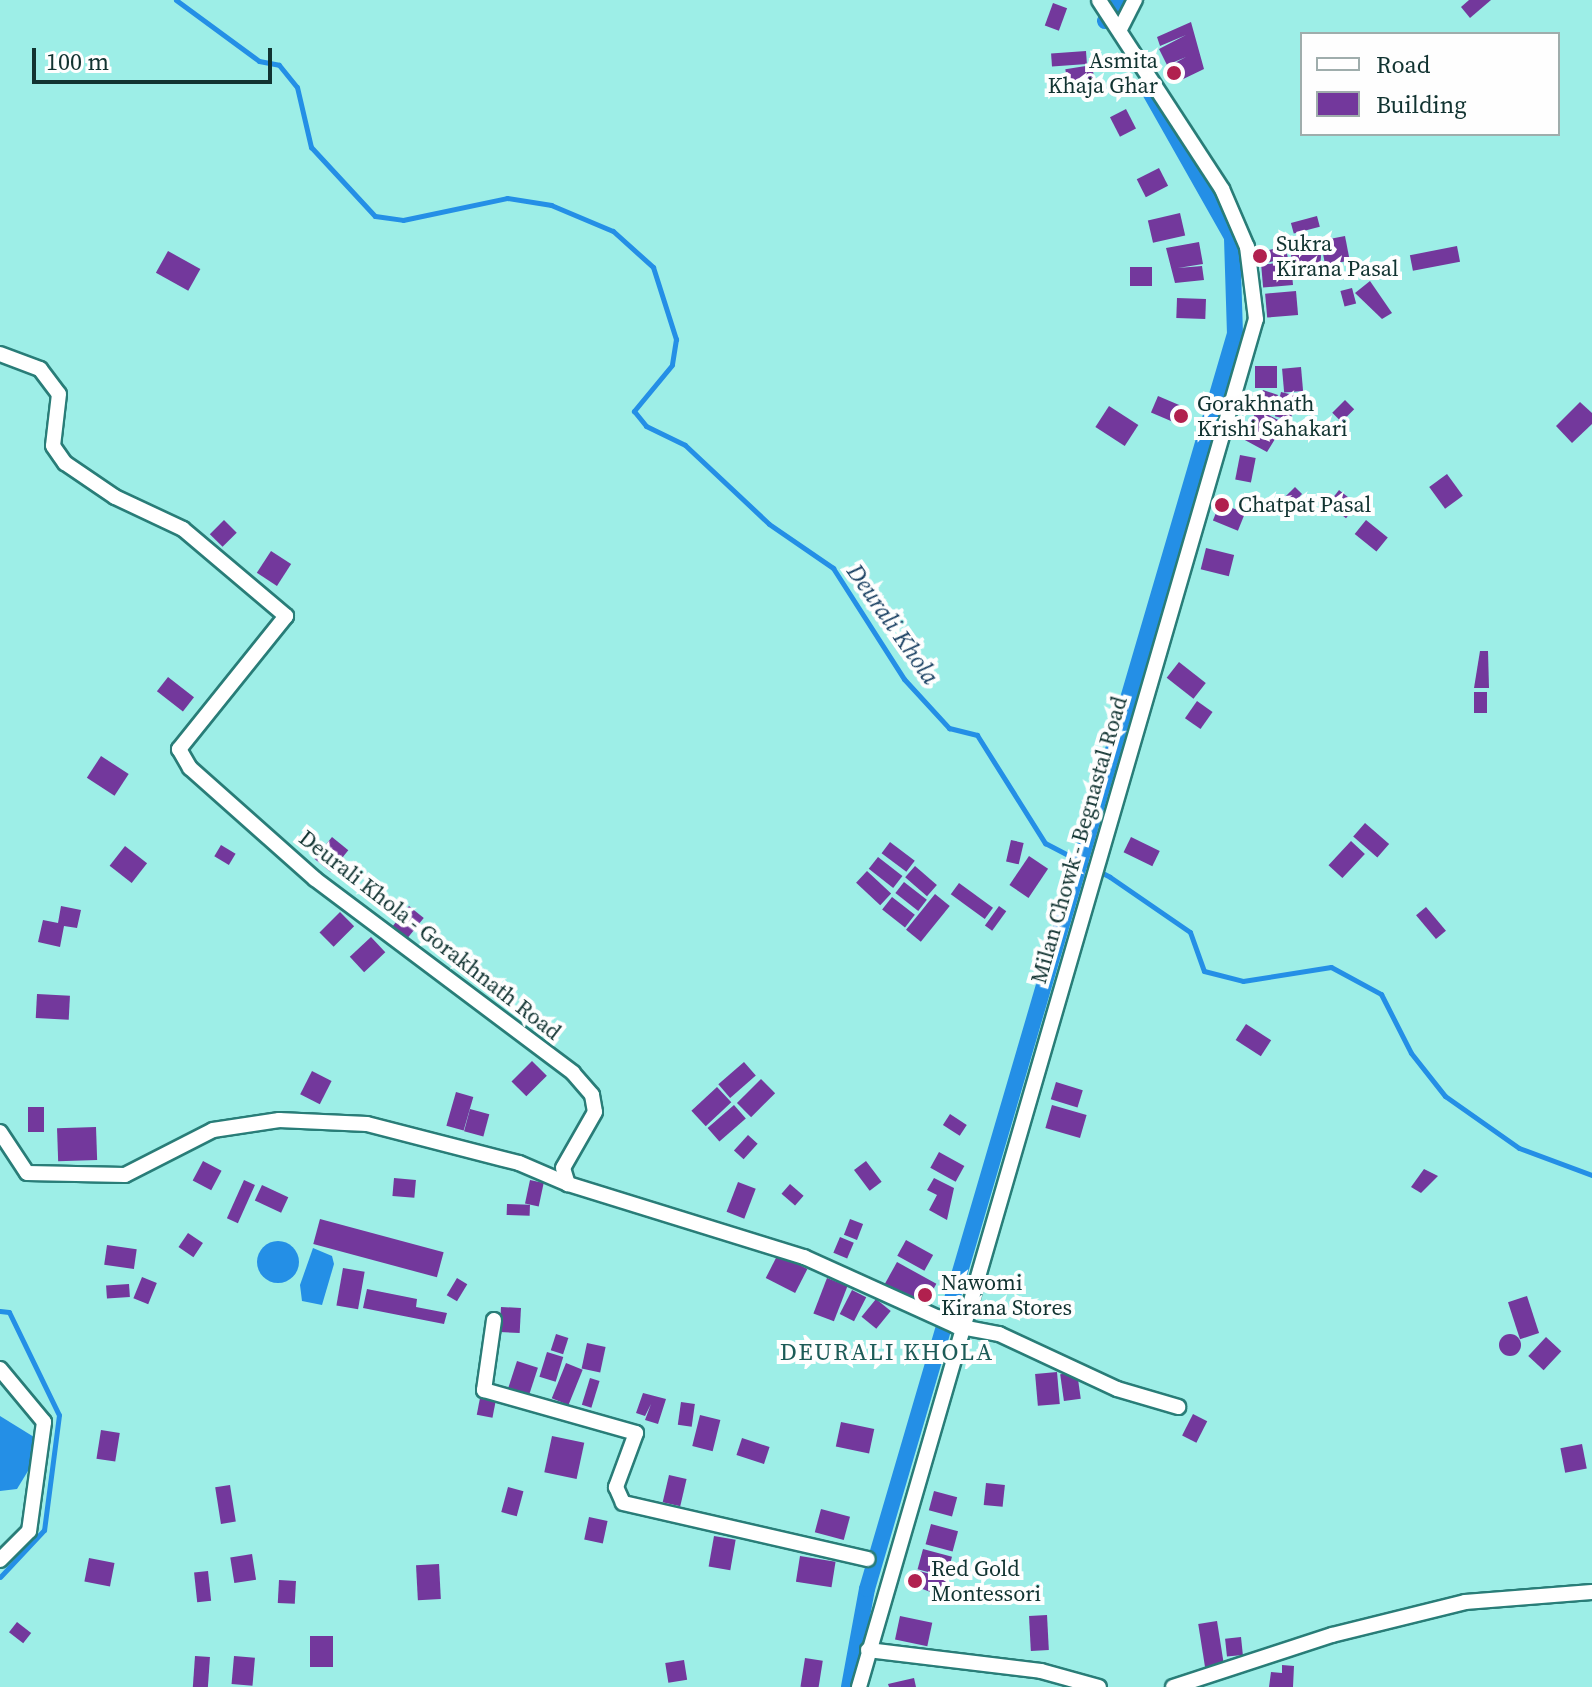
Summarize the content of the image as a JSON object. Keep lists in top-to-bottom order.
{
  "streets": {
    "street": ["Milan Chowk - Begnastal Road", "Deurali Khola - Gorakhnath Road"]
  },
  "districts": ["DEURALI KHOLA"],
  "water": ["Deurali Khola"],
  "places": [
    "Asmita Khaja Ghar",
    "Sukra Kirana Pasal",
    "Gorakhnath Krishi Sahakari",
    "Chatpat Pasal",
    "Nawomi Kirana Stores",
    "Red Gold Montessori"
  ],
  "legend": ["Road", "Building"],
  "scale_bar": "100 m"
}
